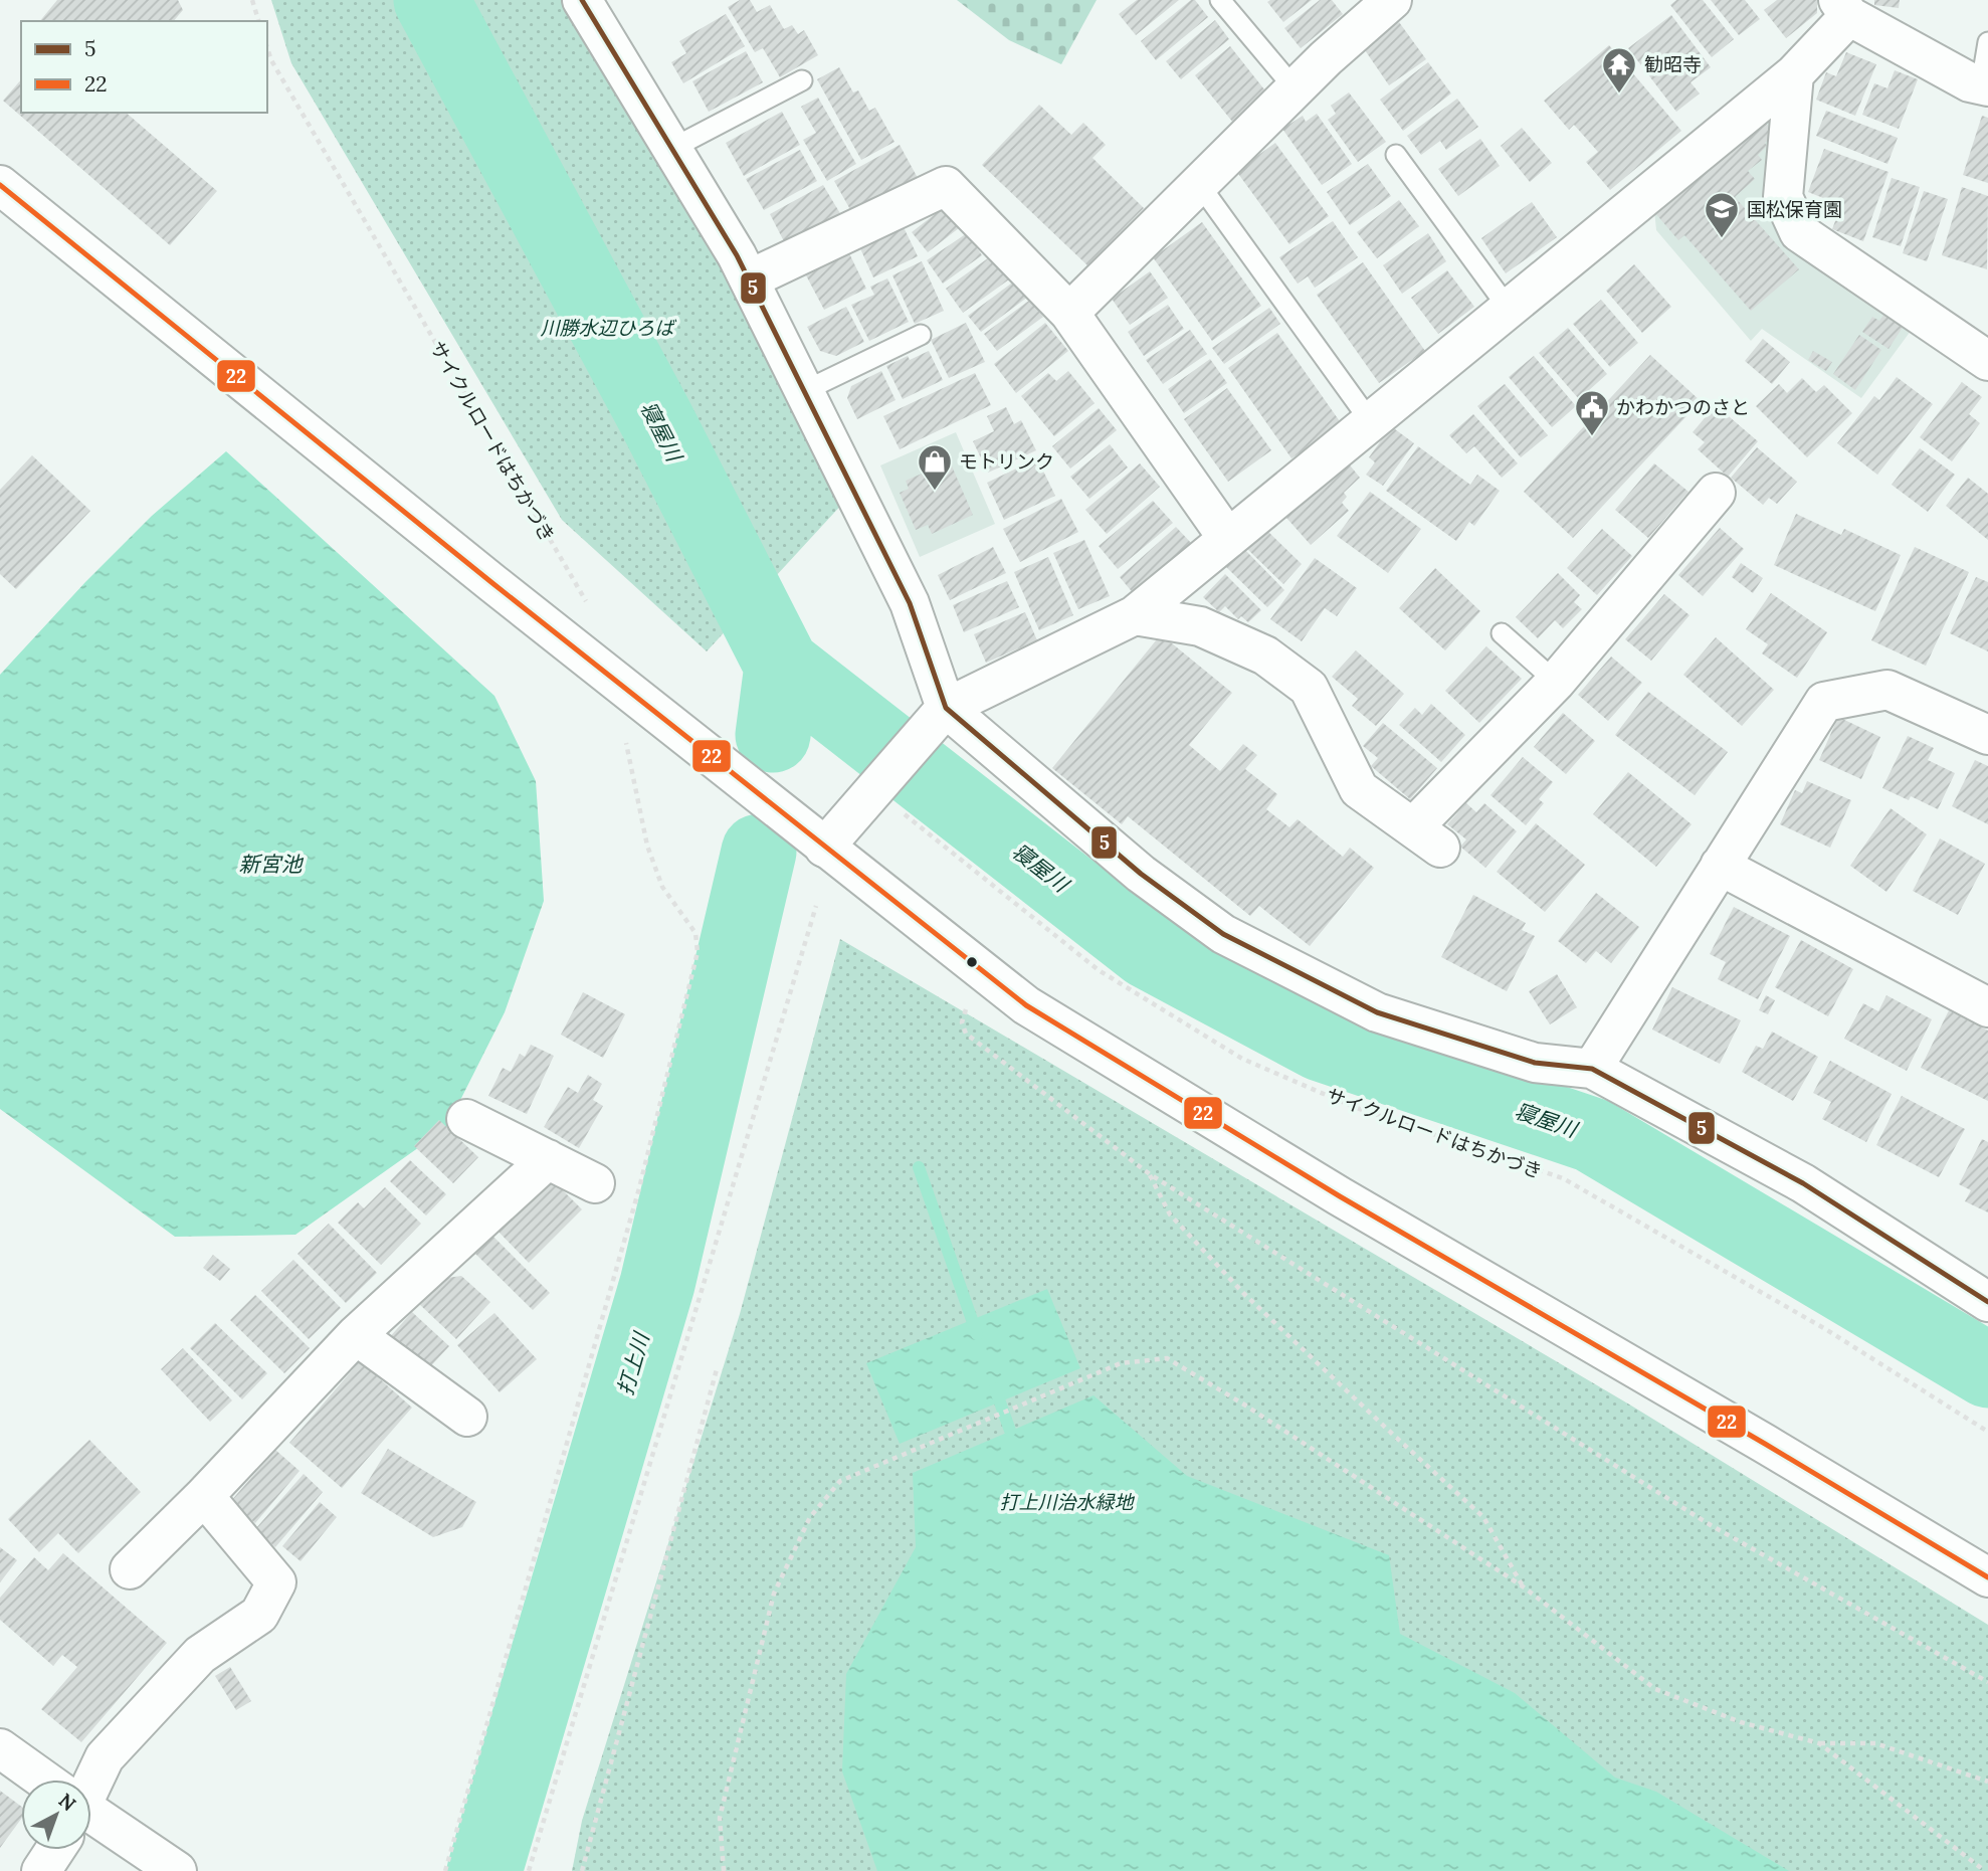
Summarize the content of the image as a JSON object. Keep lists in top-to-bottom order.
{
  "streets": {
    "path": ["サイクルロードはちかづき"]
  },
  "water": ["寝屋川", "新宮池", "打上川"],
  "parks": ["川勝水辺ひろば", "打上川治水緑地"],
  "places": {
    "temple": ["勧昭寺"],
    "school or university": ["国松保育園"],
    "public building": ["かわかつのさと"],
    "shop": ["モトリンク"]
  },
  "lines": ["transit line 5", "transit line 22"],
  "legend": ["5", "22"],
  "north": "top right"
}
